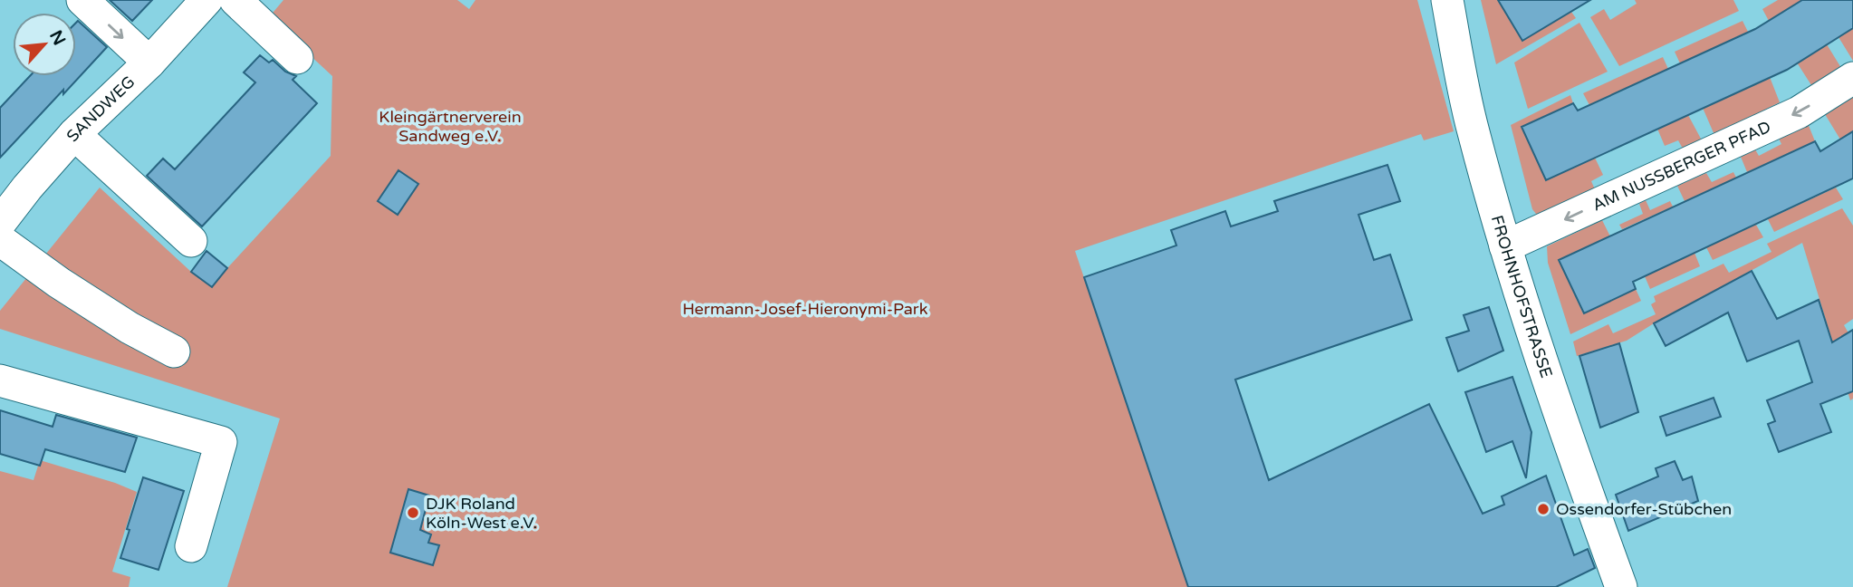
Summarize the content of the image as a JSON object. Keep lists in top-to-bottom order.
{
  "streets": {
    "street": ["SANDWEG", "AM NUSSBERGER PFAD", "FROHNHOFSTRASSE"]
  },
  "crossings": [
    ["AM NUSSBERGER PFAD", "FROHNHOFSTRASSE"]
  ],
  "one_way": ["AM NUSSBERGER PFAD"],
  "parks": ["Kleingärtnerverein Sandweg e.V.", "Hermann-Josef-Hieronymi-Park"],
  "places": ["Ossendorfer-Stübchen", "DJK Roland Köln-West e.V."],
  "north": "top right"
}
